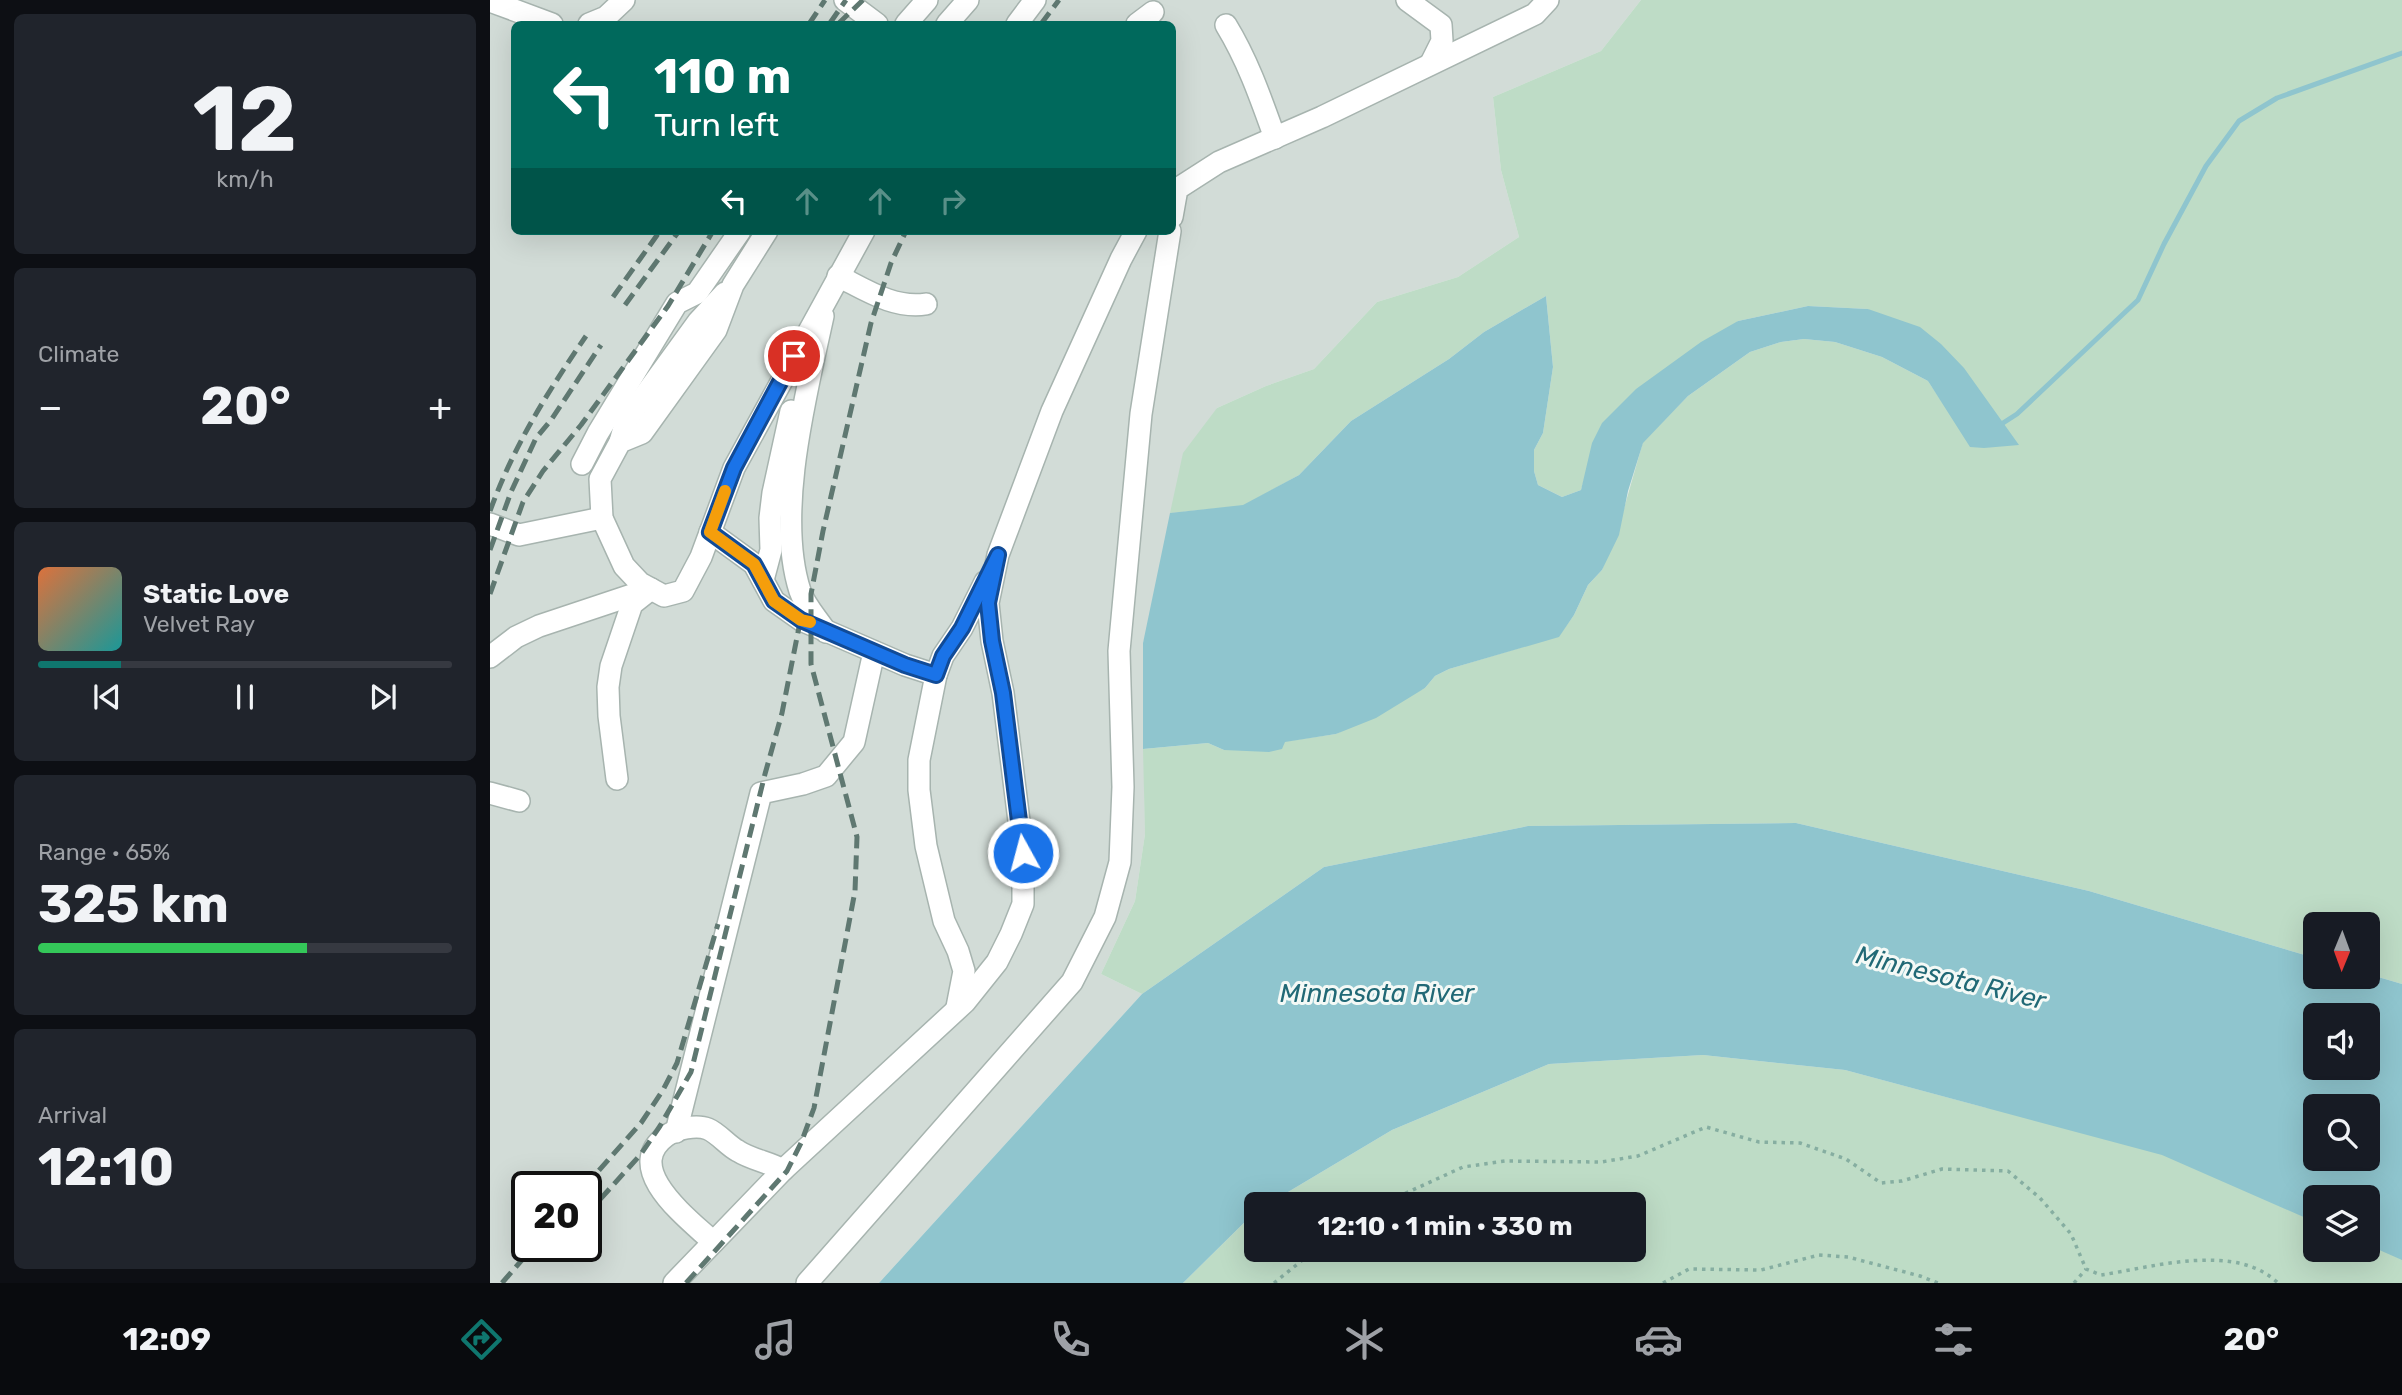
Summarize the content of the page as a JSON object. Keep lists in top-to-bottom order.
{
  "water": ["Minnesota River"],
  "north": "bottom",
  "page": {
    "tile": [
      ["12", "km/h"],
      "Climate",
      ["Range · 65%", "325 km"],
      ["Arrival", "12:10"]
    ],
    "turn": ["110 m", "Turn left"],
    "heat": ["−", "20°", "+"],
    "song": ["Static Love", "Velvet Ray"],
    "limit": "20",
    "trip": "12:10 · 1 min · 330 m",
    "tabs": ["12:09", "20°"]
  }
}
